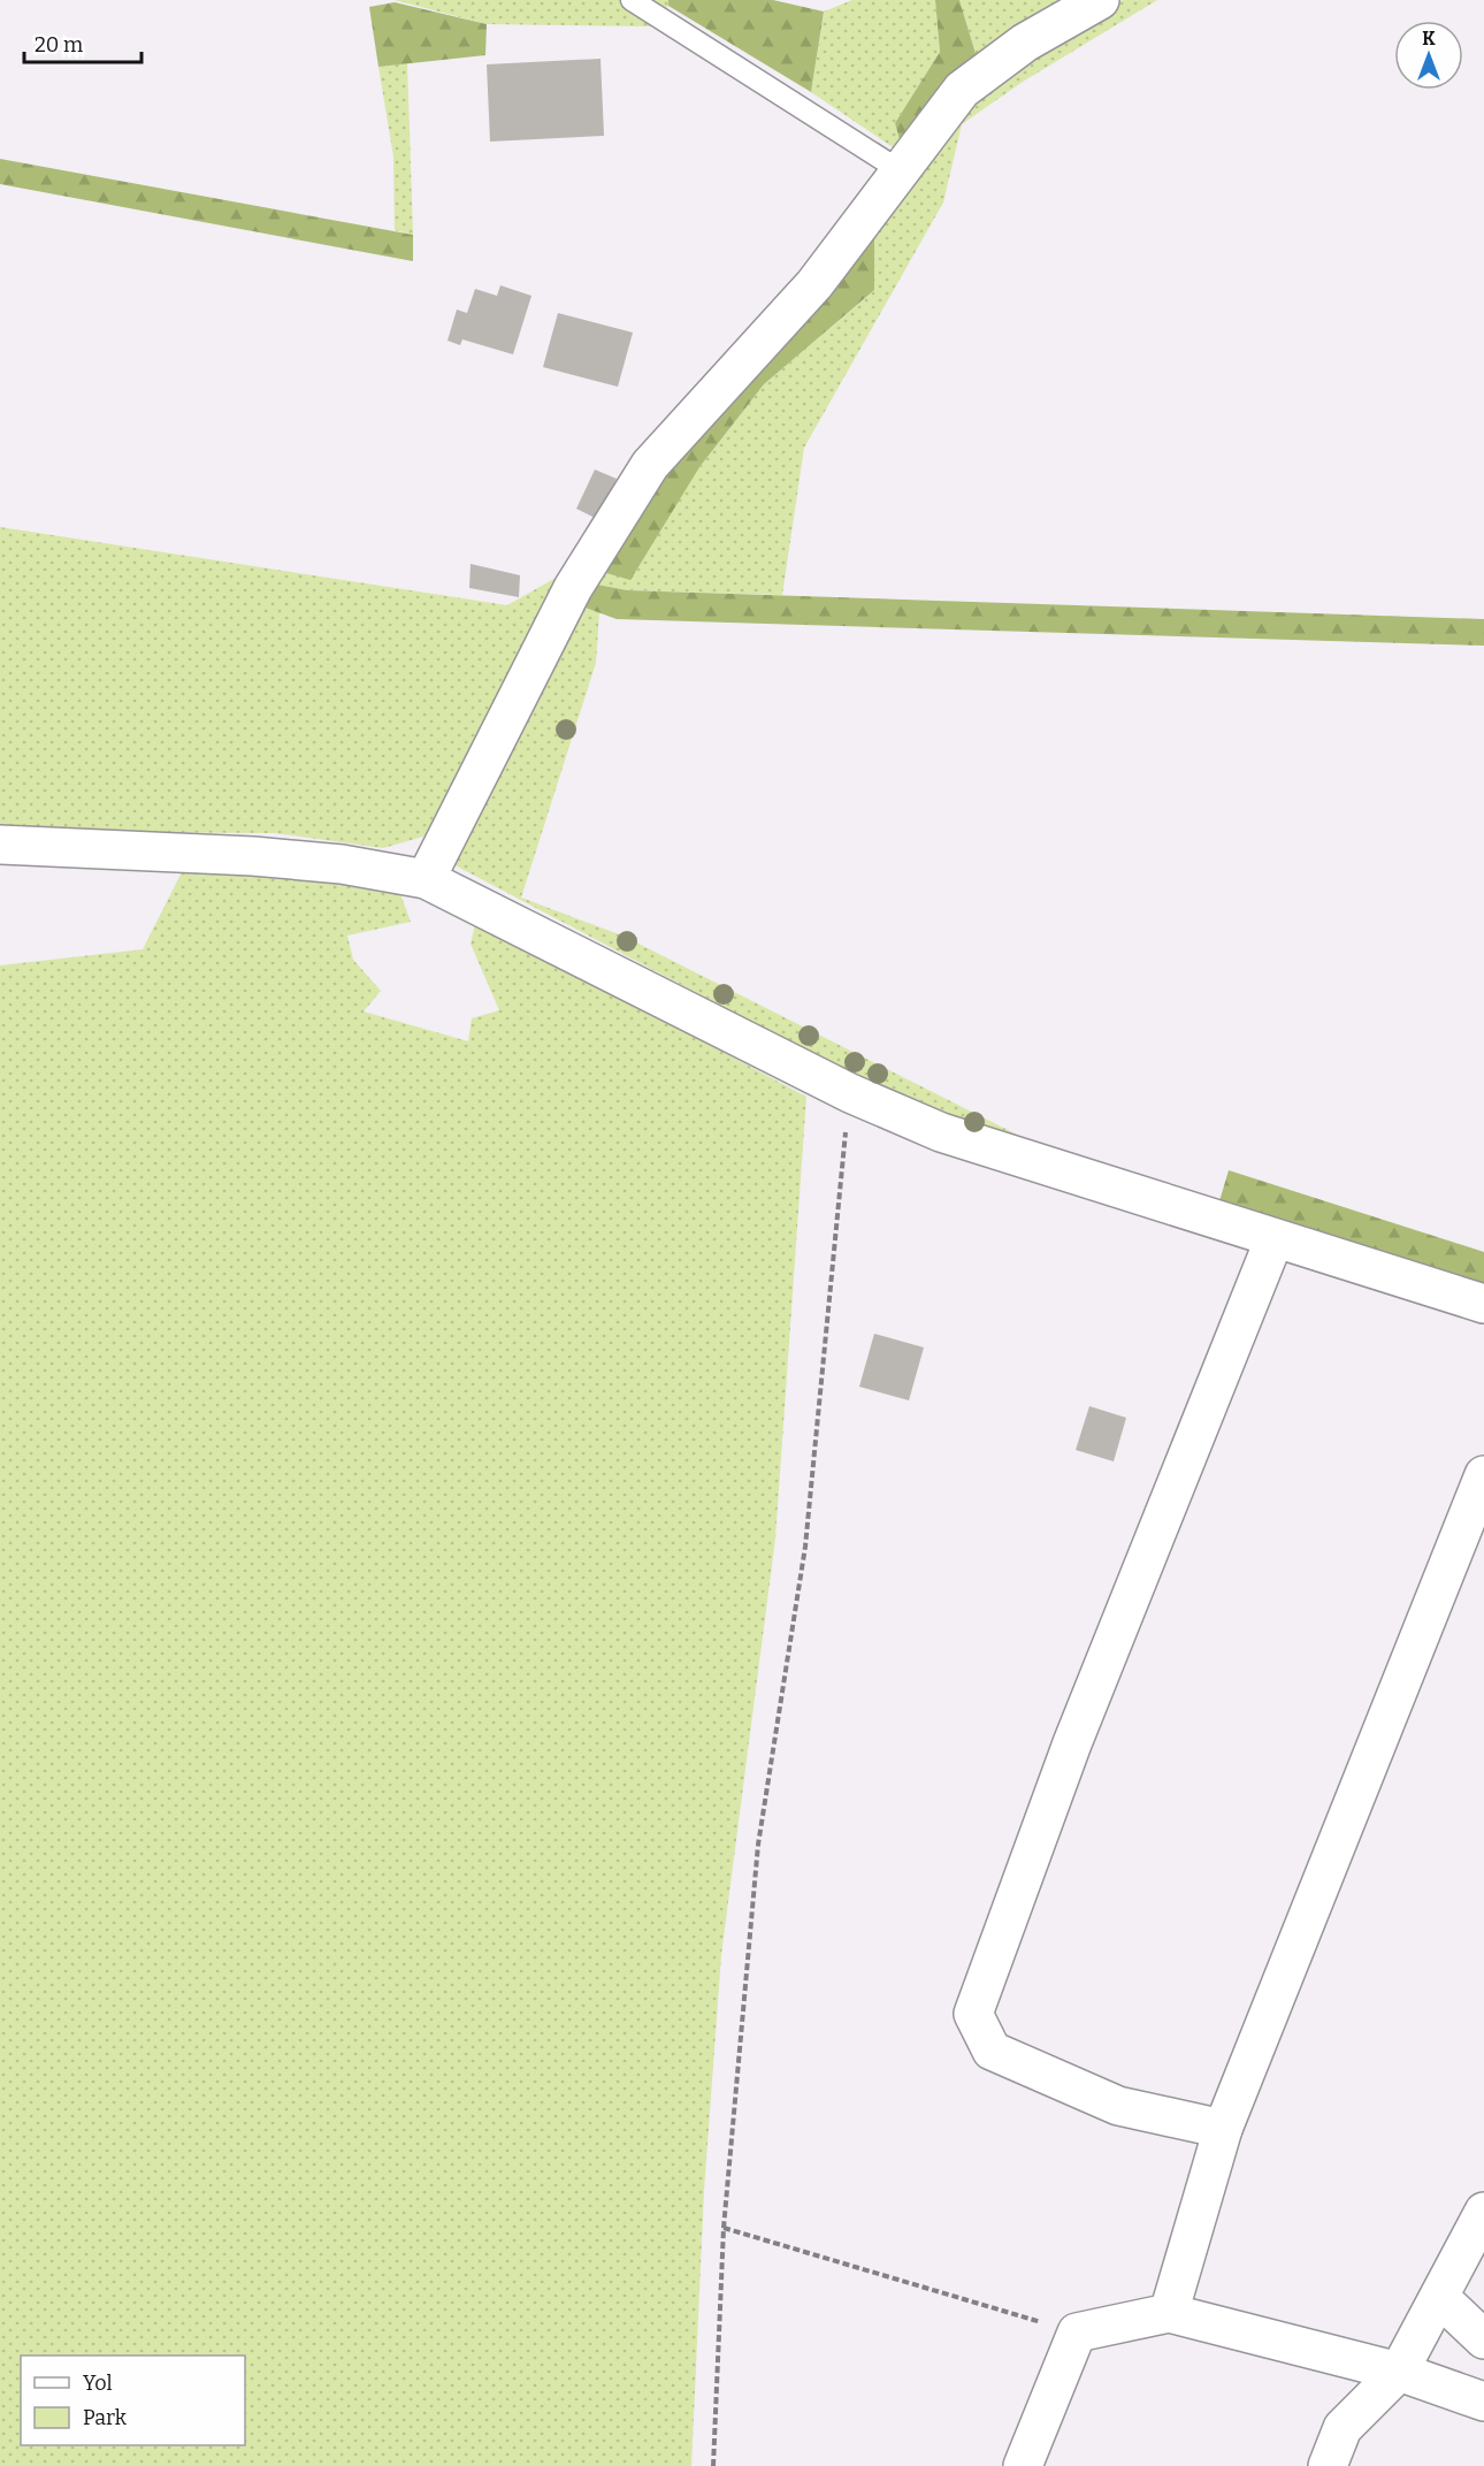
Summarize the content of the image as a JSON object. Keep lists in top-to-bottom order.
{
  "legend": ["Yol", "Park"],
  "scale_bar": "20 m",
  "north": "top"
}
